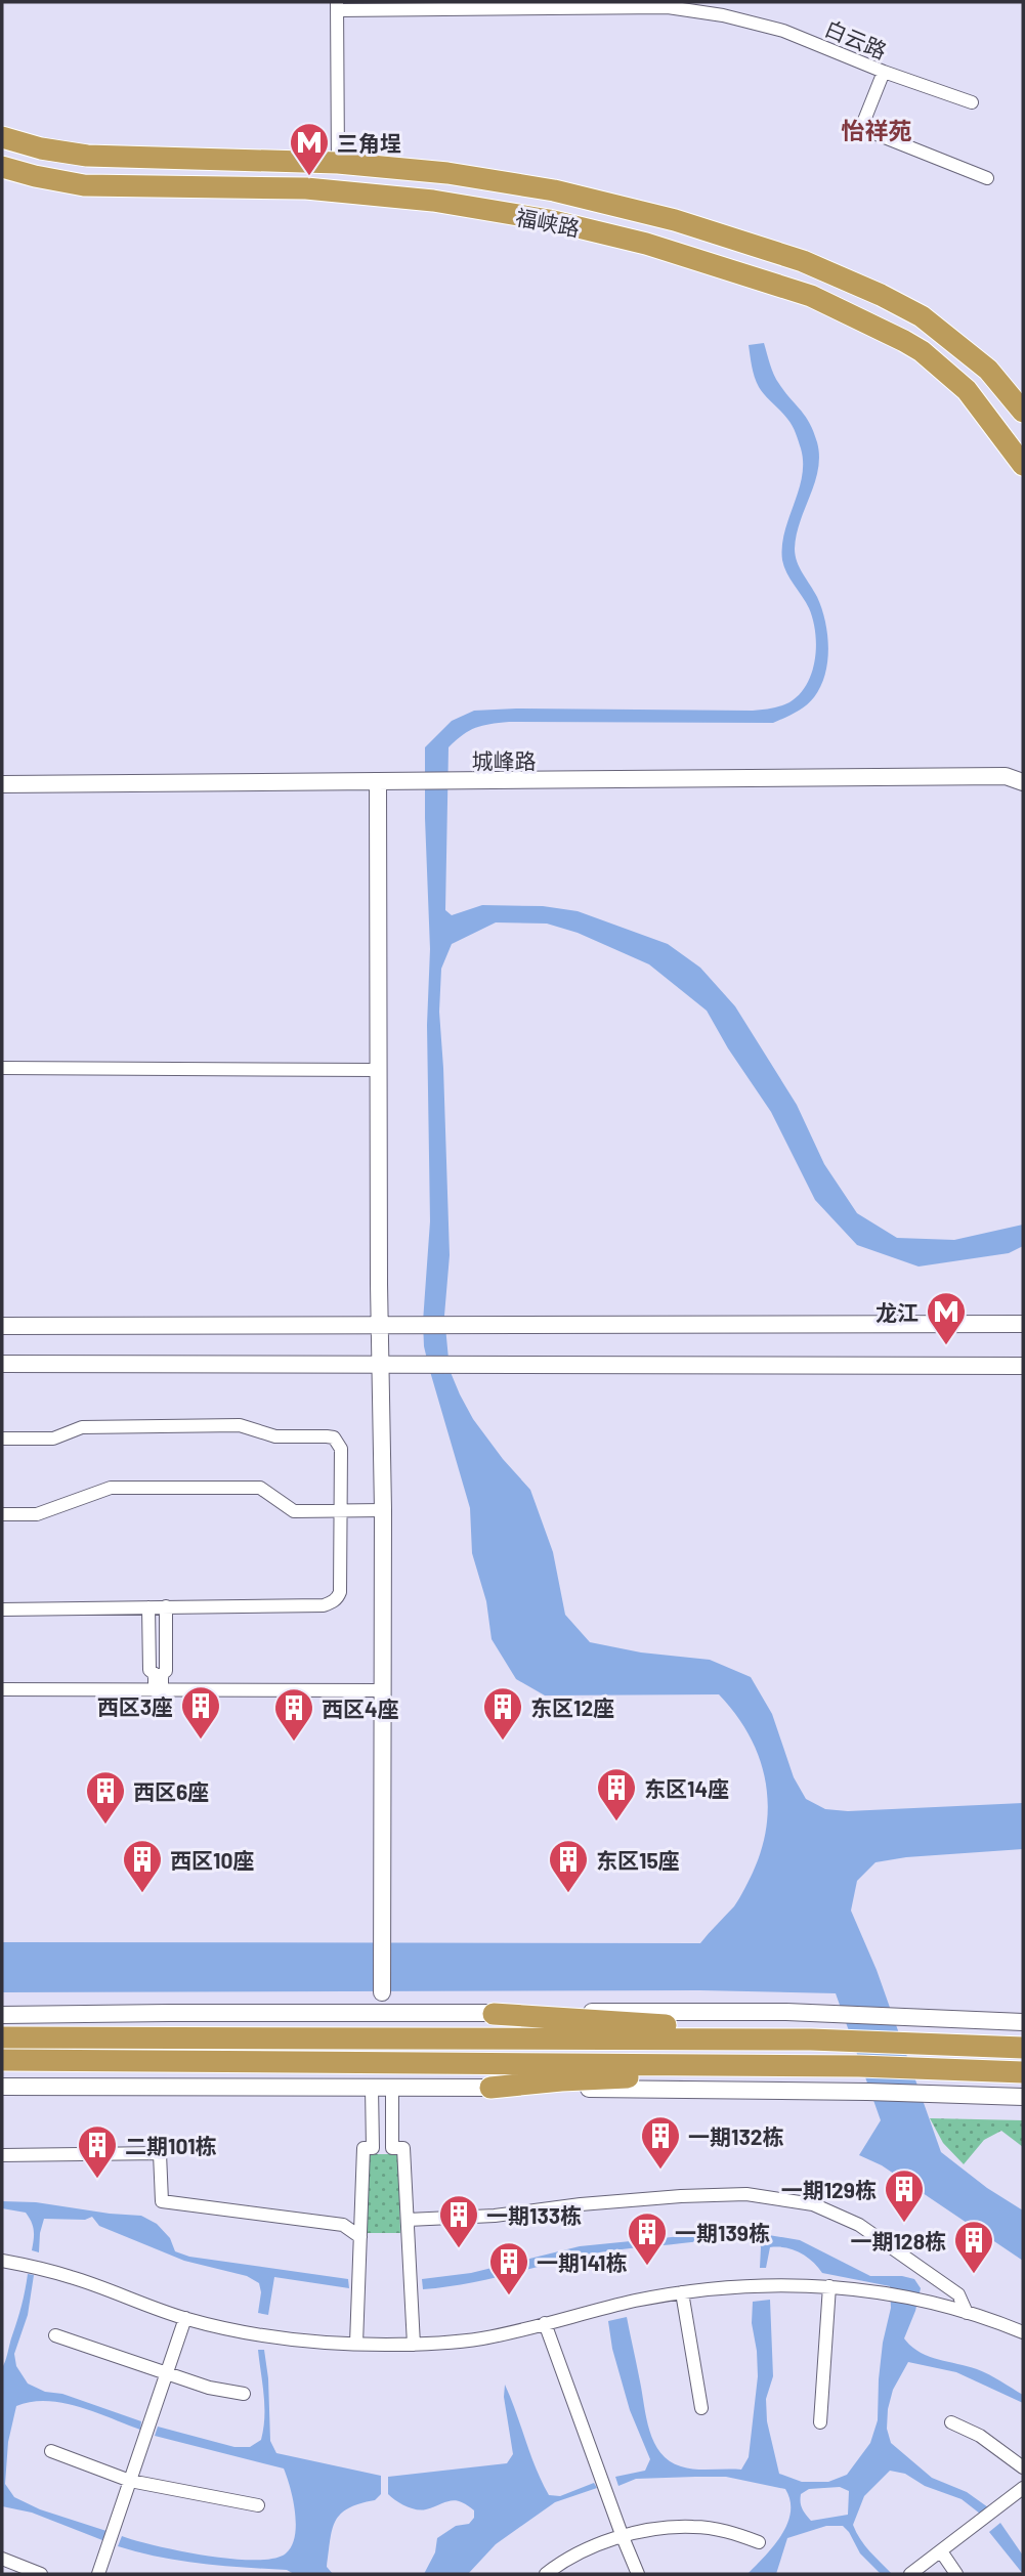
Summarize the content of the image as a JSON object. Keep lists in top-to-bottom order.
{
  "streets": {
    "highway": ["福峡路"],
    "street": ["白云路", "城峰路"]
  },
  "districts": ["怡祥苑"],
  "places": {
    "metro station": ["三角埕", "龙江"],
    "building": [
      "西区3座",
      "东区12座",
      "西区4座",
      "东区14座",
      "西区6座",
      "西区10座",
      "东区15座",
      "一期132栋",
      "二期101栋",
      "一期129栋",
      "一期133栋",
      "一期139栋",
      "一期128栋",
      "一期141栋"
    ]
  }
}
